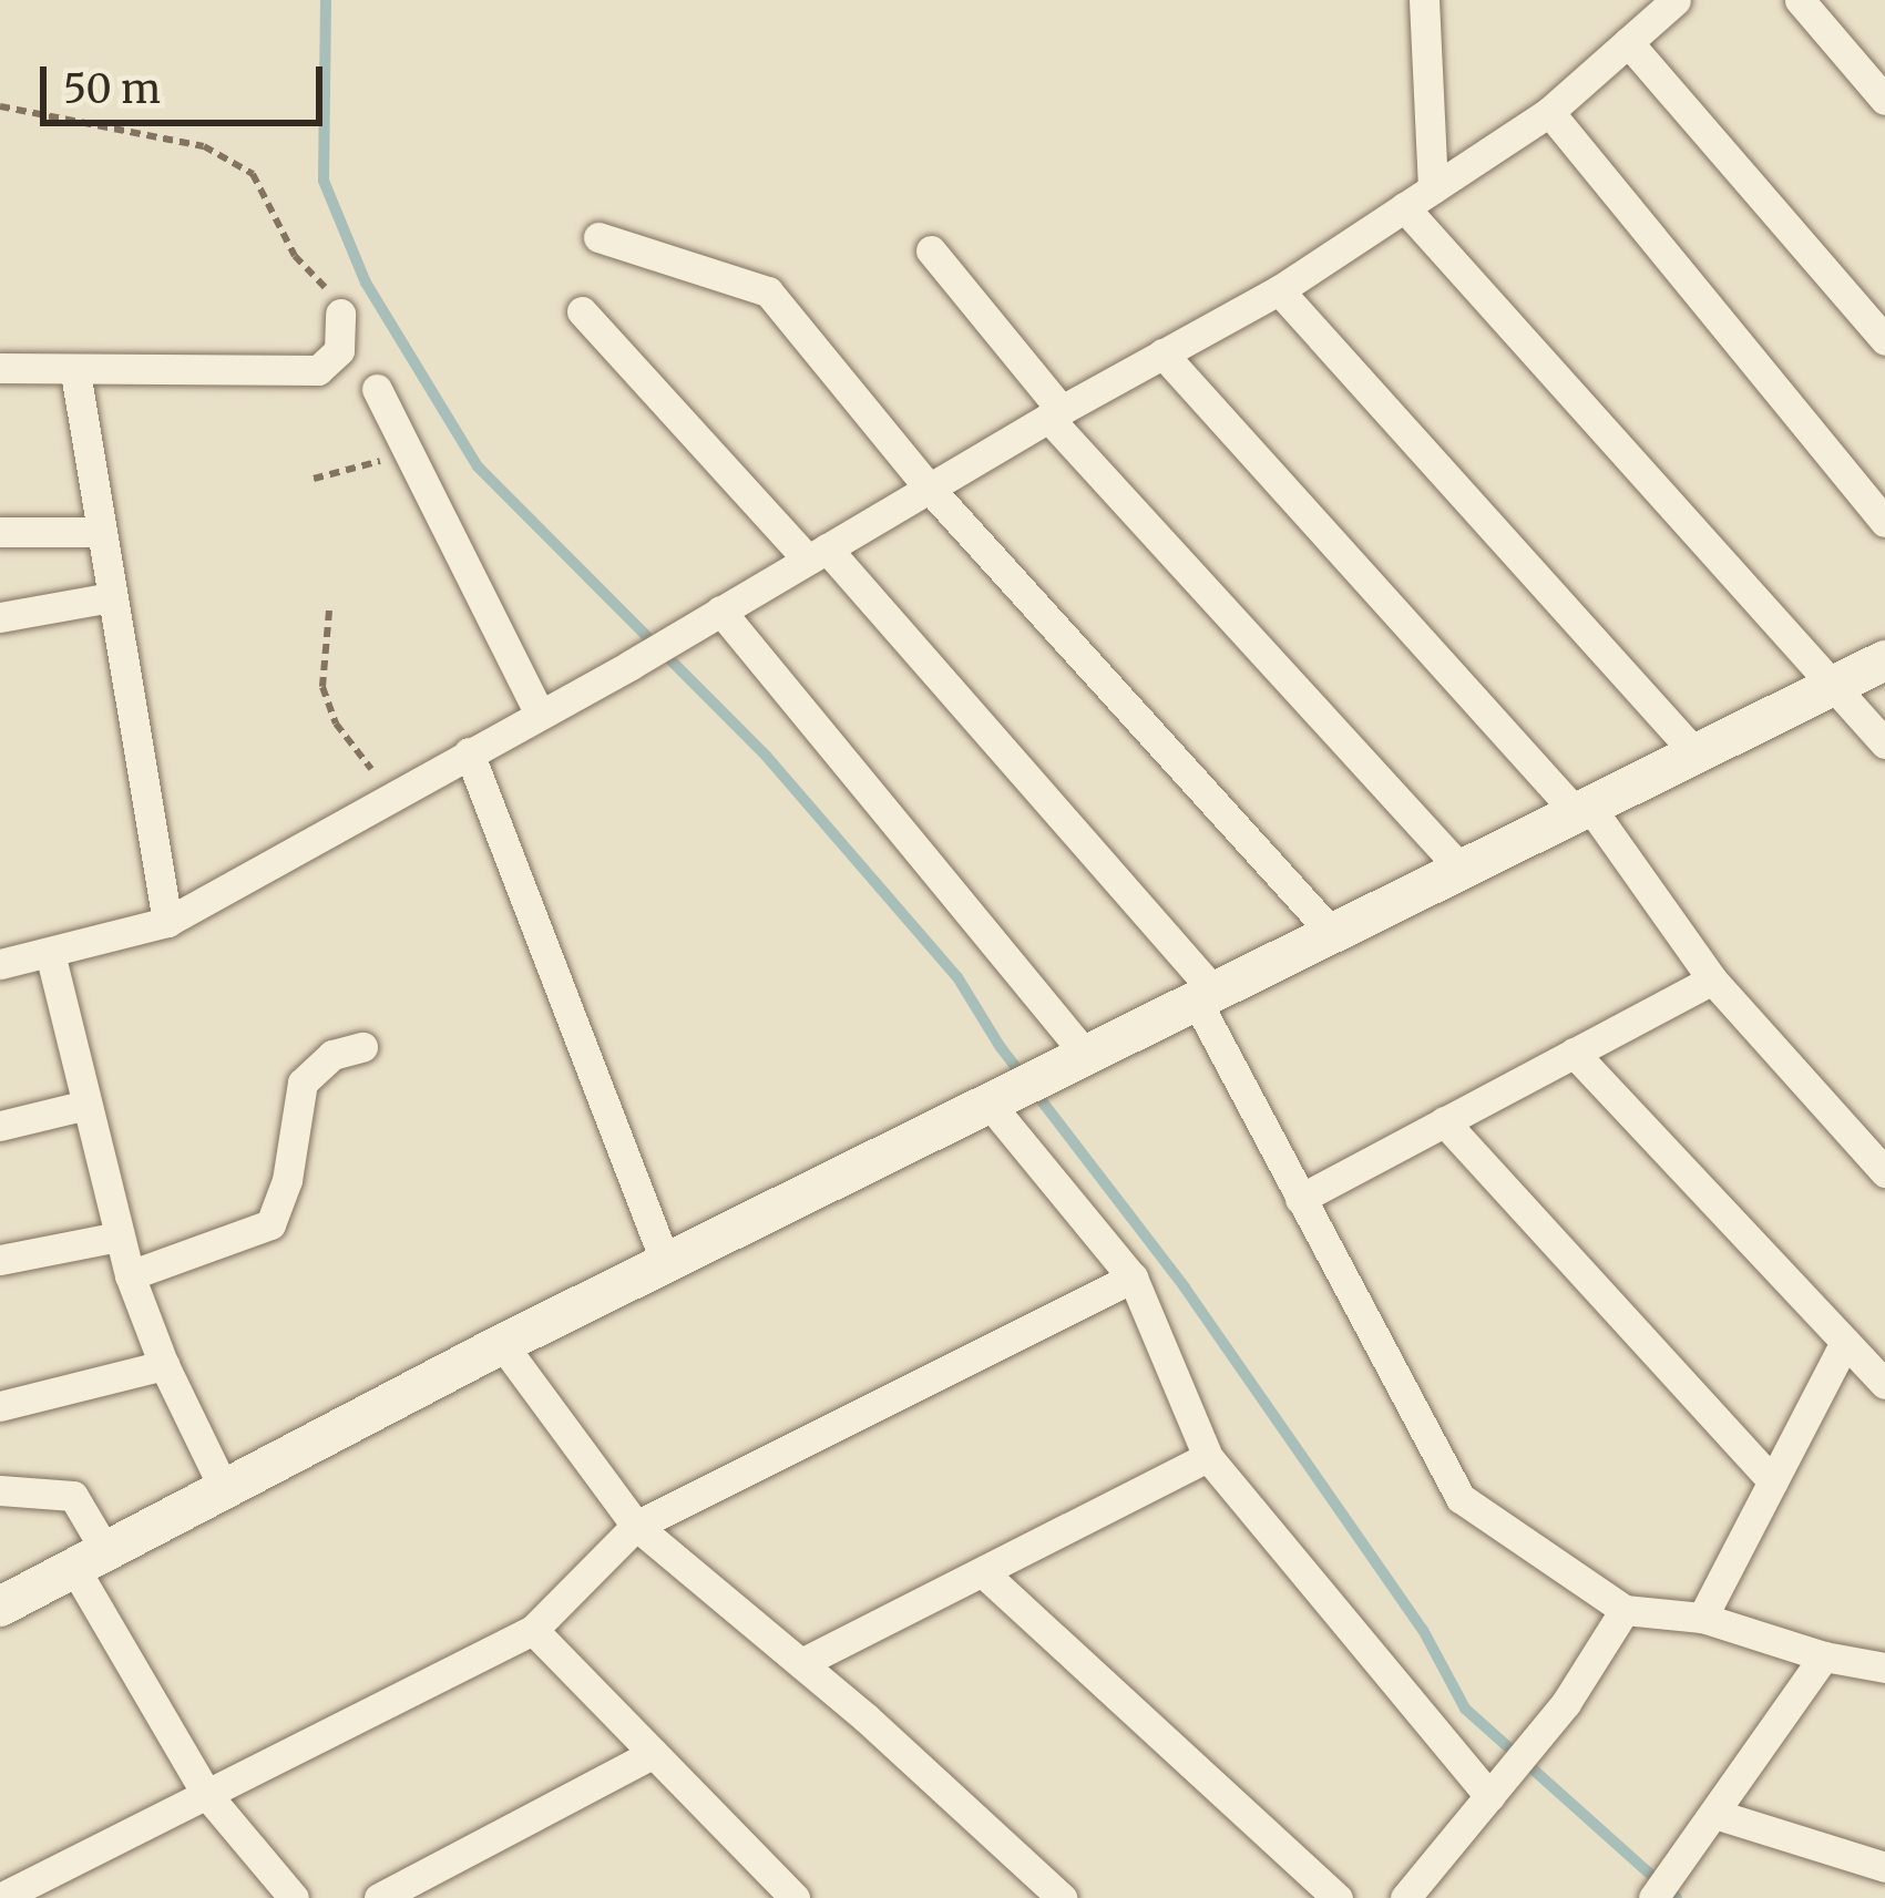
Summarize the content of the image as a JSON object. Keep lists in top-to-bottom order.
{
  "scale_bar": "50 m"
}
